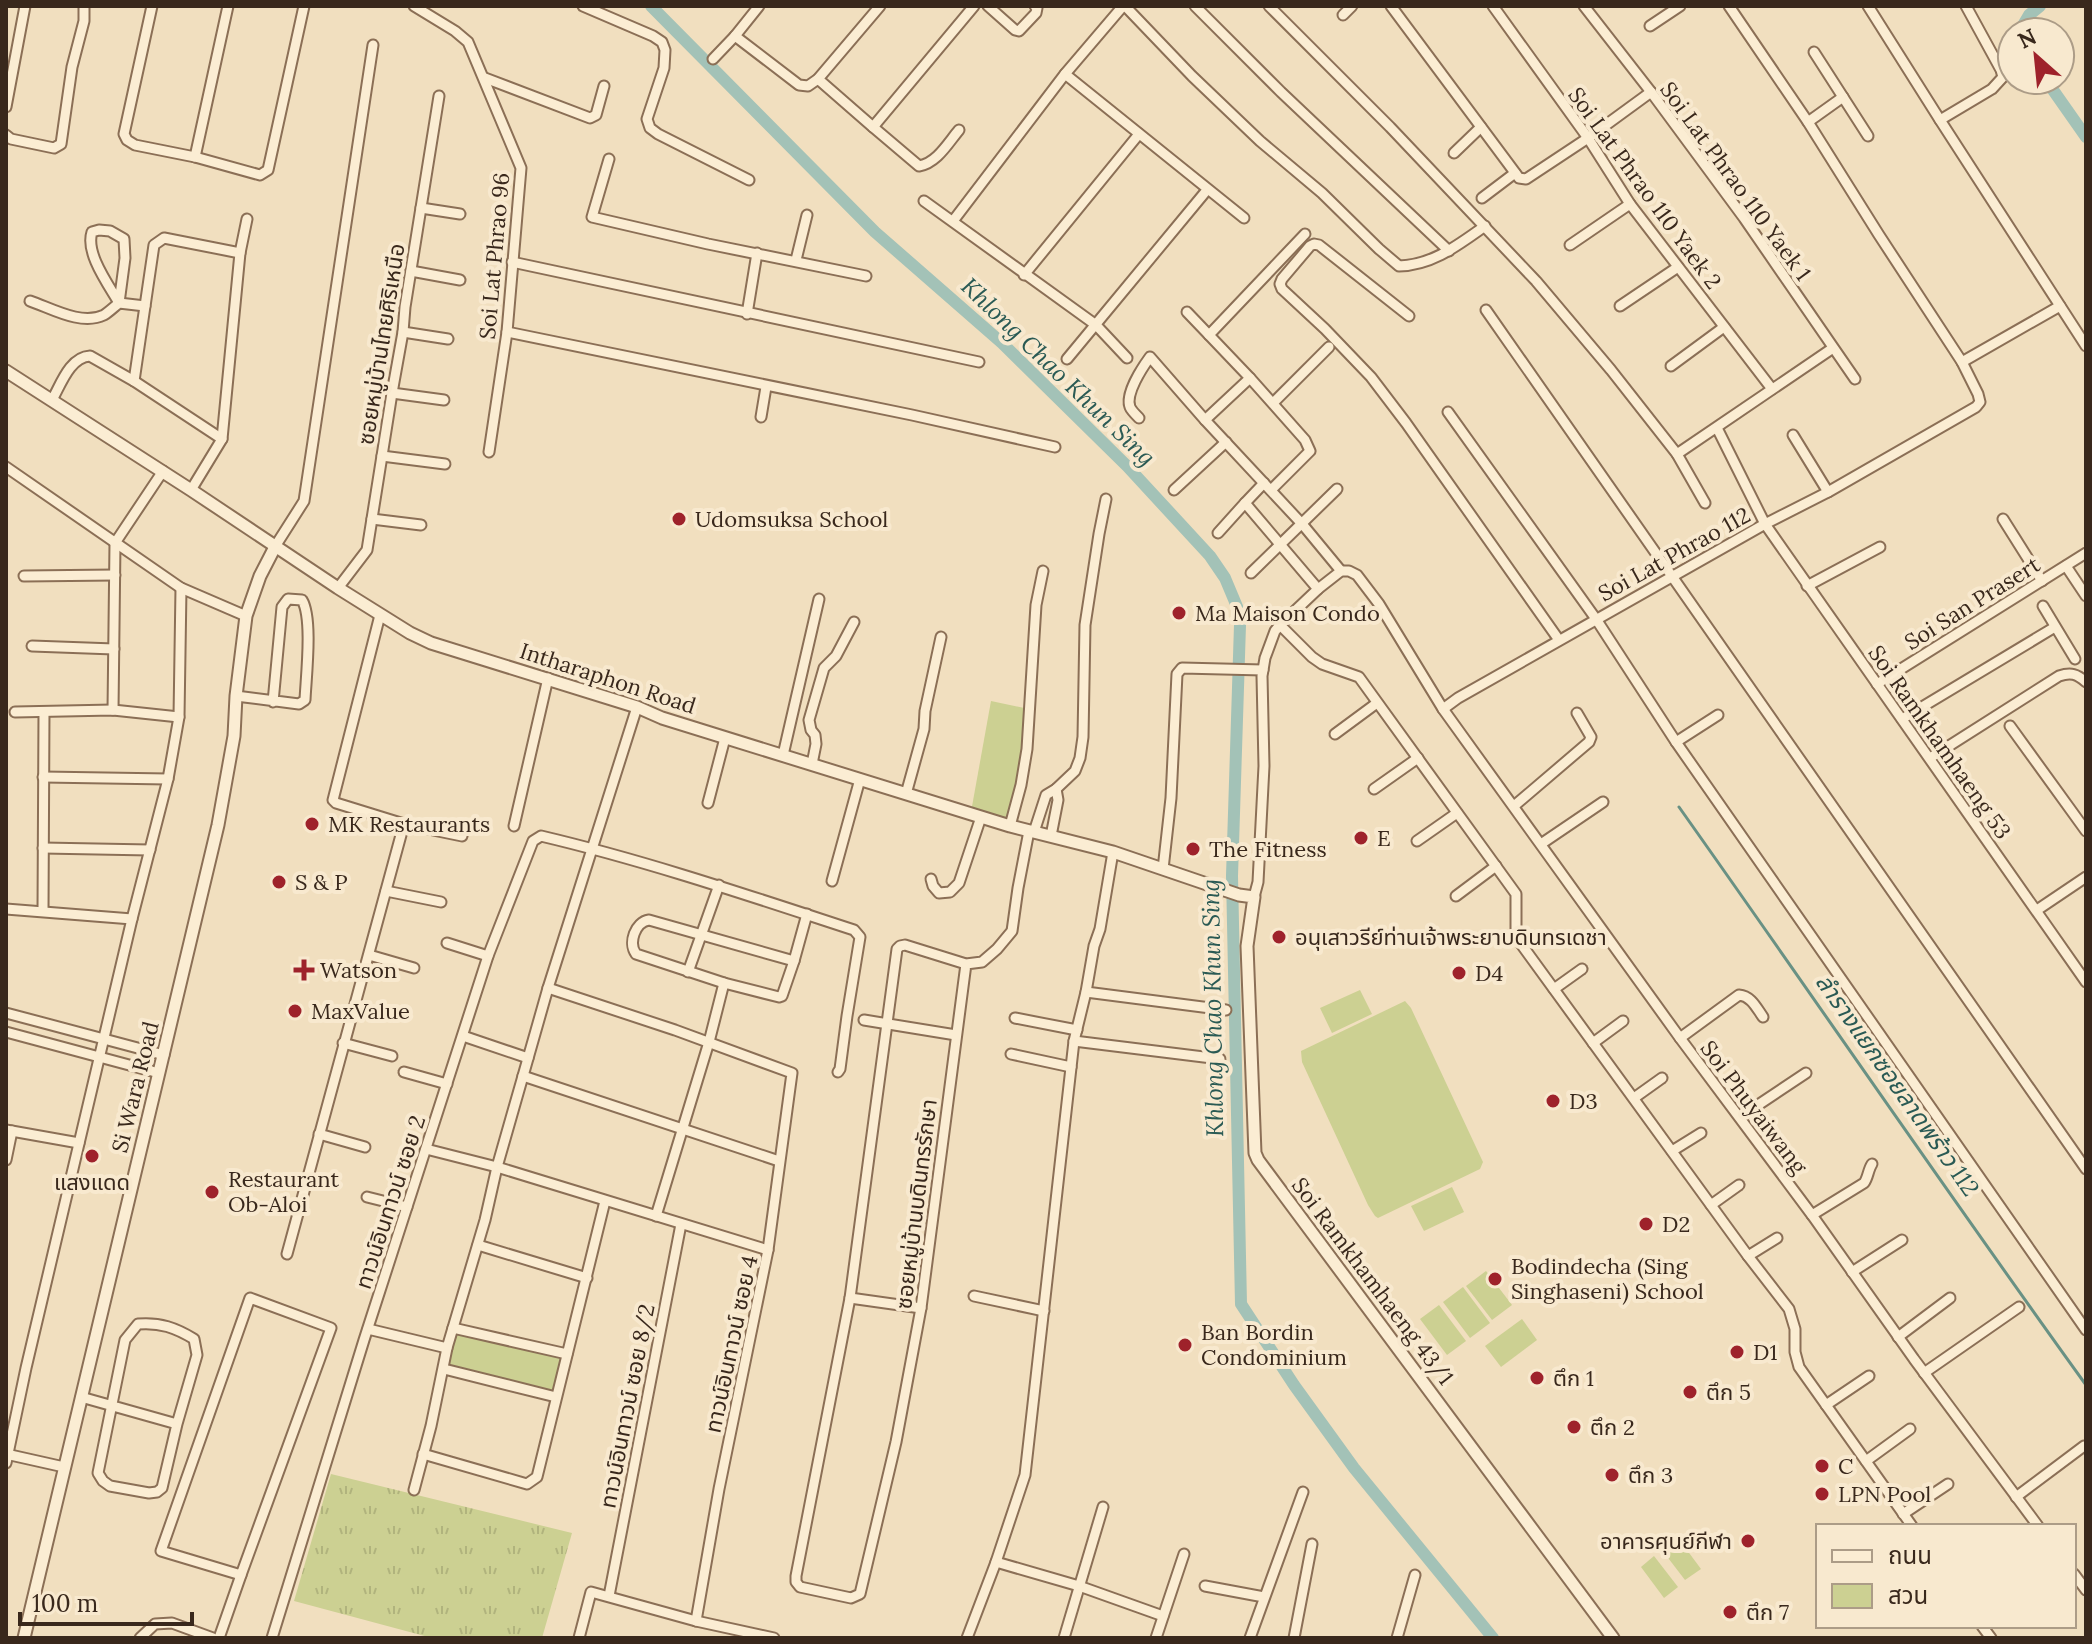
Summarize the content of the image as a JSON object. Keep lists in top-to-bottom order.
{
  "streets": {
    "street": [
      "Soi Lat Phrao 110 Yaek 1",
      "Soi Lat Phrao 110 Yaek 2",
      "Soi Lat Phrao 96",
      "ซอยหมู่บ้านไทยศิริเหนือ",
      "Soi Lat Phrao 112",
      "Soi San Prasert",
      "Intharaphon Road",
      "Soi Ramkhamhaeng 53",
      "Si Wara Road",
      "Soi Phuyaiwang",
      "ทาวน์อินทาวน์ ซอย 2",
      "ซอยหมู่บ้านบดินทรรักษา",
      "Soi Ramkhamhaeng 43/1",
      "ทาวน์อินทาวน์ ซอย 4",
      "ทาวน์อินทาวน์ ซอย 8/2"
    ]
  },
  "crossings": [
    ["ซอยหมู่บ้านไทยศิริเหนือ", "Intharaphon Road"],
    ["Soi Lat Phrao 112", "Soi Ramkhamhaeng 53"],
    ["Soi Lat Phrao 112", "Soi Phuyaiwang"],
    ["Soi San Prasert", "Soi Ramkhamhaeng 53"],
    ["Intharaphon Road", "Si Wara Road"],
    ["Intharaphon Road", "Soi Ramkhamhaeng 43/1"]
  ],
  "water": ["Khlong Chao Khun Sing", "ลำรางแยกซอยลาดพร้าว 112"],
  "places": {
    "other": [
      "Udomsuksa School",
      "Ma Maison Condo",
      "MK Restaurants",
      "E",
      "The Fitness",
      "S & P",
      "อนุเสาวรีย์ท่านเจ้าพระยาบดินทรเดชา",
      "D4",
      "MaxValue",
      "D3",
      "แสงแดด",
      "Restaurant Ob-Aloi",
      "D2",
      "Bodindecha (Sing Singhaseni) School",
      "Ban Bordin Condominium",
      "D1",
      "ตึก 1",
      "ตึก 5",
      "ตึก 2",
      "C",
      "ตึก 3",
      "LPN Pool",
      "อาคารศุนย์กีฬา",
      "ตึก 7"
    ],
    "health": ["Watson"]
  },
  "legend": ["ถนน", "สวน"],
  "scale_bar": "100 m",
  "north": "top left"
}
